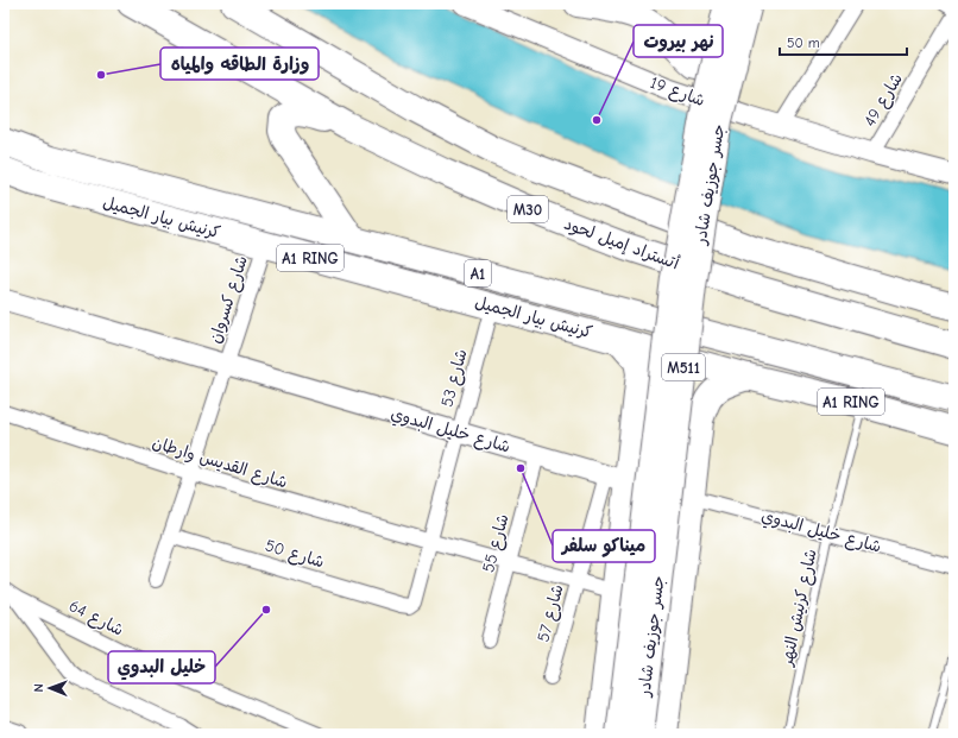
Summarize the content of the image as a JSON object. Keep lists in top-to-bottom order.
{
  "streets": {
    "highway": [
      "جسر جوزيف شادر",
      "M30",
      "كرنيش بيار الجميل",
      "أتستراد إميل لحود",
      "A1 RING",
      "A1",
      "M511"
    ],
    "street": [
      "شارع 19",
      "شارع 49",
      "شارع كسروان",
      "شارع 53",
      "شارع خليل البدوي",
      "شارع القديس وارطان",
      "شارع 55",
      "شارع 50",
      "شارع 57",
      "شارع 64"
    ],
    "lane": ["شارع كرنيش النهر"]
  },
  "crossings": [
    ["شارع 19", "شارع 49"],
    ["كرنيش بيار الجميل", "شارع كسروان"],
    ["كرنيش بيار الجميل", "شارع 53"],
    ["كرنيش بيار الجميل", "شارع كرنيش النهر"],
    ["شارع كسروان", "شارع خليل البدوي"],
    ["شارع كسروان", "شارع القديس وارطان"],
    ["شارع كسروان", "شارع 50"],
    ["شارع 53", "شارع خليل البدوي"],
    ["شارع 53", "شارع القديس وارطان"],
    ["شارع 53", "شارع 50"],
    ["شارع خليل البدوي", "شارع 55"],
    ["شارع خليل البدوي", "شارع كرنيش النهر"],
    ["شارع خليل البدوي", "شارع 57"],
    ["شارع القديس وارطان", "شارع 55"],
    ["شارع القديس وارطان", "شارع 57"]
  ],
  "places": [
    "وزارة الطاقه والمياه",
    "نهر بيروت",
    "ميناكو سلفر",
    "خليل البدوي"
  ],
  "scale_bar": "50 m",
  "north": "left"
}
